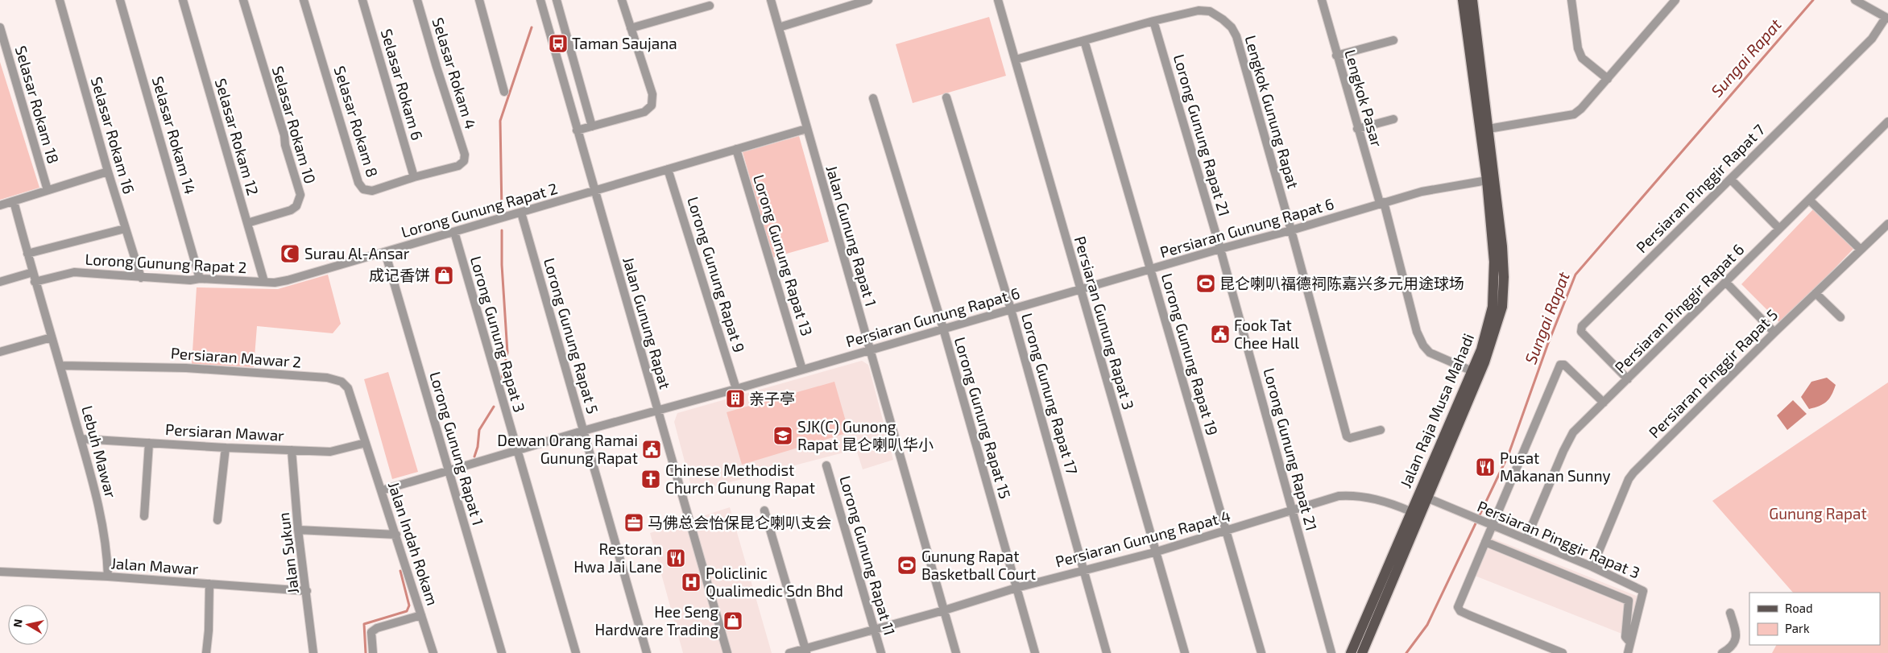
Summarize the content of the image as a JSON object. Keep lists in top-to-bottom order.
{
  "streets": {
    "main road": ["Jalan Raja Musa Mahadi"],
    "street": [
      "Selasar Rokam 4",
      "Selasar Rokam 6",
      "Lengkok Pasar",
      "Selasar Rokam 18",
      "Lengkok Gunung Rapat",
      "Selasar Rokam 8",
      "Selasar Rokam 10",
      "Selasar Rokam 16",
      "Selasar Rokam 14",
      "Lorong Gunung Rapat 21",
      "Selasar Rokam 12",
      "Persiaran Pinggir Rapat 7",
      "Lorong Gunung Rapat 2",
      "Persiaran Gunung Rapat 6",
      "Jalan Gunung Rapat 1",
      "Lorong Gunung Rapat 13",
      "Lorong Gunung Rapat 9",
      "Persiaran Pinggir Rapat 6",
      "Jalan Gunung Rapat",
      "Persiaran Gunung Rapat 3",
      "Lorong Gunung Rapat 3",
      "Lorong Gunung Rapat 5",
      "Lorong Gunung Rapat 19",
      "Persiaran Mawar 2",
      "Persiaran Pinggir Rapat 5",
      "Lorong Gunung Rapat 17",
      "Lorong Gunung Rapat 15",
      "Persiaran Mawar",
      "Lorong Gunung Rapat 1",
      "Lebuh Mawar",
      "Persiaran Gunung Rapat 4",
      "Persiaran Pinggir Rapat 3",
      "Jalan Indah Rokam",
      "Jalan Sukun",
      "Lorong Gunung Rapat 11",
      "Jalan Mawar"
    ]
  },
  "crossings": [
    ["Selasar Rokam 4", "Selasar Rokam 8"],
    ["Selasar Rokam 6", "Selasar Rokam 8"],
    ["Lengkok Pasar", "Persiaran Gunung Rapat 6"],
    ["Lengkok Pasar", "Jalan Raja Musa Mahadi"],
    ["Lengkok Gunung Rapat", "Lorong Gunung Rapat 21"],
    ["Lengkok Gunung Rapat", "Persiaran Gunung Rapat 6"],
    ["Lengkok Gunung Rapat", "Persiaran Gunung Rapat 3"],
    ["Lengkok Gunung Rapat", "Lorong Gunung Rapat 19"],
    ["Selasar Rokam 10", "Selasar Rokam 12"],
    ["Selasar Rokam 16", "Lorong Gunung Rapat 2"],
    ["Selasar Rokam 14", "Lorong Gunung Rapat 2"],
    ["Lorong Gunung Rapat 21", "Persiaran Gunung Rapat 6"],
    ["Lorong Gunung Rapat 21", "Persiaran Gunung Rapat 4"],
    ["Selasar Rokam 12", "Lorong Gunung Rapat 2"],
    ["Persiaran Pinggir Rapat 7", "Persiaran Pinggir Rapat 6"],
    ["Lorong Gunung Rapat 2", "Jalan Gunung Rapat 1"],
    ["Lorong Gunung Rapat 2", "Lorong Gunung Rapat 13"],
    ["Lorong Gunung Rapat 2", "Lorong Gunung Rapat 9"],
    ["Lorong Gunung Rapat 2", "Jalan Gunung Rapat"],
    ["Lorong Gunung Rapat 2", "Lorong Gunung Rapat 3"],
    ["Lorong Gunung Rapat 2", "Lorong Gunung Rapat 5"],
    ["Lorong Gunung Rapat 2", "Lorong Gunung Rapat 1"],
    ["Lorong Gunung Rapat 2", "Lebuh Mawar"],
    ["Persiaran Gunung Rapat 6", "Jalan Gunung Rapat 1"],
    ["Persiaran Gunung Rapat 6", "Lorong Gunung Rapat 13"],
    ["Persiaran Gunung Rapat 6", "Lorong Gunung Rapat 9"],
    ["Persiaran Gunung Rapat 6", "Jalan Gunung Rapat"],
    ["Persiaran Gunung Rapat 6", "Persiaran Gunung Rapat 3"],
    ["Persiaran Gunung Rapat 6", "Lorong Gunung Rapat 3"],
    ["Persiaran Gunung Rapat 6", "Lorong Gunung Rapat 5"],
    ["Persiaran Gunung Rapat 6", "Lorong Gunung Rapat 19"],
    ["Persiaran Gunung Rapat 6", "Lorong Gunung Rapat 17"],
    ["Persiaran Gunung Rapat 6", "Jalan Raja Musa Mahadi"],
    ["Persiaran Gunung Rapat 6", "Lorong Gunung Rapat 15"],
    ["Persiaran Gunung Rapat 6", "Lorong Gunung Rapat 1"],
    ["Persiaran Gunung Rapat 6", "Jalan Indah Rokam"],
    ["Jalan Gunung Rapat 1", "Persiaran Gunung Rapat 4"],
    ["Persiaran Pinggir Rapat 6", "Persiaran Pinggir Rapat 3"],
    ["Persiaran Gunung Rapat 3", "Persiaran Gunung Rapat 4"],
    ["Lorong Gunung Rapat 19", "Persiaran Gunung Rapat 4"],
    ["Persiaran Mawar 2", "Persiaran Mawar"],
    ["Persiaran Mawar 2", "Lebuh Mawar"],
    ["Persiaran Mawar 2", "Jalan Indah Rokam"],
    ["Persiaran Pinggir Rapat 5", "Persiaran Pinggir Rapat 3"],
    ["Lorong Gunung Rapat 17", "Persiaran Gunung Rapat 4"],
    ["Jalan Raja Musa Mahadi", "Persiaran Gunung Rapat 4"],
    ["Jalan Raja Musa Mahadi", "Persiaran Pinggir Rapat 3"],
    ["Lorong Gunung Rapat 15", "Persiaran Gunung Rapat 4"],
    ["Persiaran Mawar", "Lebuh Mawar"],
    ["Persiaran Mawar", "Jalan Indah Rokam"],
    ["Persiaran Mawar", "Jalan Sukun"],
    ["Lebuh Mawar", "Jalan Mawar"],
    ["Persiaran Gunung Rapat 4", "Lorong Gunung Rapat 11"],
    ["Jalan Sukun", "Jalan Mawar"]
  ],
  "water": ["Sungai Rapat"],
  "parks": ["Gunung Rapat"],
  "places": {
    "bus stop": ["Taman Saujana"],
    "mosque": ["Surau Al-Ansar"],
    "shop": ["成记香饼", "Hee Seng Hardware Trading"],
    "sports": ["昆仑喇叭福德祠陈嘉兴多元用途球场", "Gunung Rapat Basketball Court"],
    "public building": ["Fook Tat Chee Hall", "Dewan Orang Ramai Gunung Rapat"],
    "building": ["亲子亭"],
    "school or university": ["SJK(C) Gunong Rapat 昆仑喇叭华小"],
    "restaurant": ["Pusat Makanan Sunny", "Restoran Hwa Jai Lane"],
    "church": ["Chinese Methodist Church Gunung Rapat"],
    "office": ["马佛总会怡保昆仑喇叭支会"],
    "hospital": ["Policlinic Qualimedic Sdn Bhd"]
  },
  "legend": ["Road", "Park"],
  "north": "left"
}
